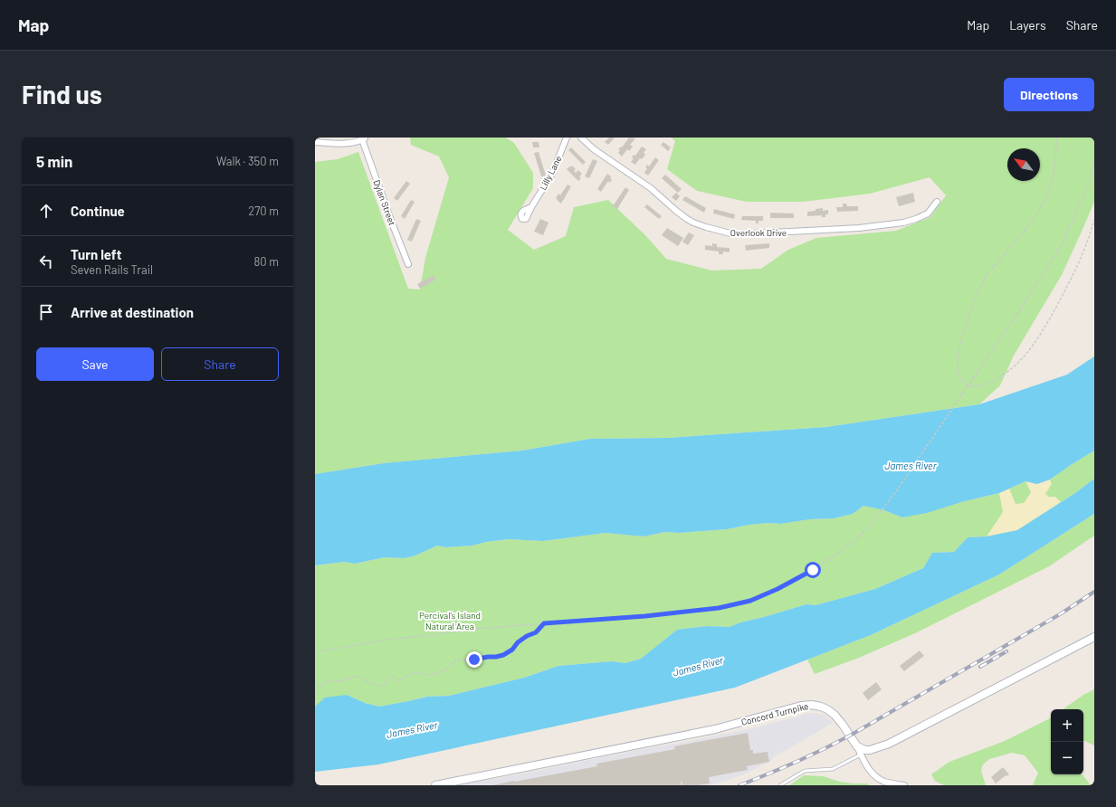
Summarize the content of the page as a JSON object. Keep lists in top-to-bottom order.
{
  "streets": {
    "street": [
      "Lilly Lane",
      "Dylan Street",
      "Overlook Drive",
      "Concord Turnpike"
    ]
  },
  "water": ["James River"],
  "parks": ["Percival's Island Natural Area"],
  "north": "top left",
  "page": {
    "header": "Map",
    "nav": ["Map", "Layers", "Share"],
    "buttons": [
      "Directions",
      ["Save", "Share"]
    ],
    "title": "Find us",
    "heading": ["5 min", "Walk · 350 m"],
    "list": [
      ["Continue", "270 m"],
      ["Turn left", "Seven Rails Trail", "80 m"],
      "Arrive at destination"
    ],
    "map_buttons": ["+", "−"]
  }
}
